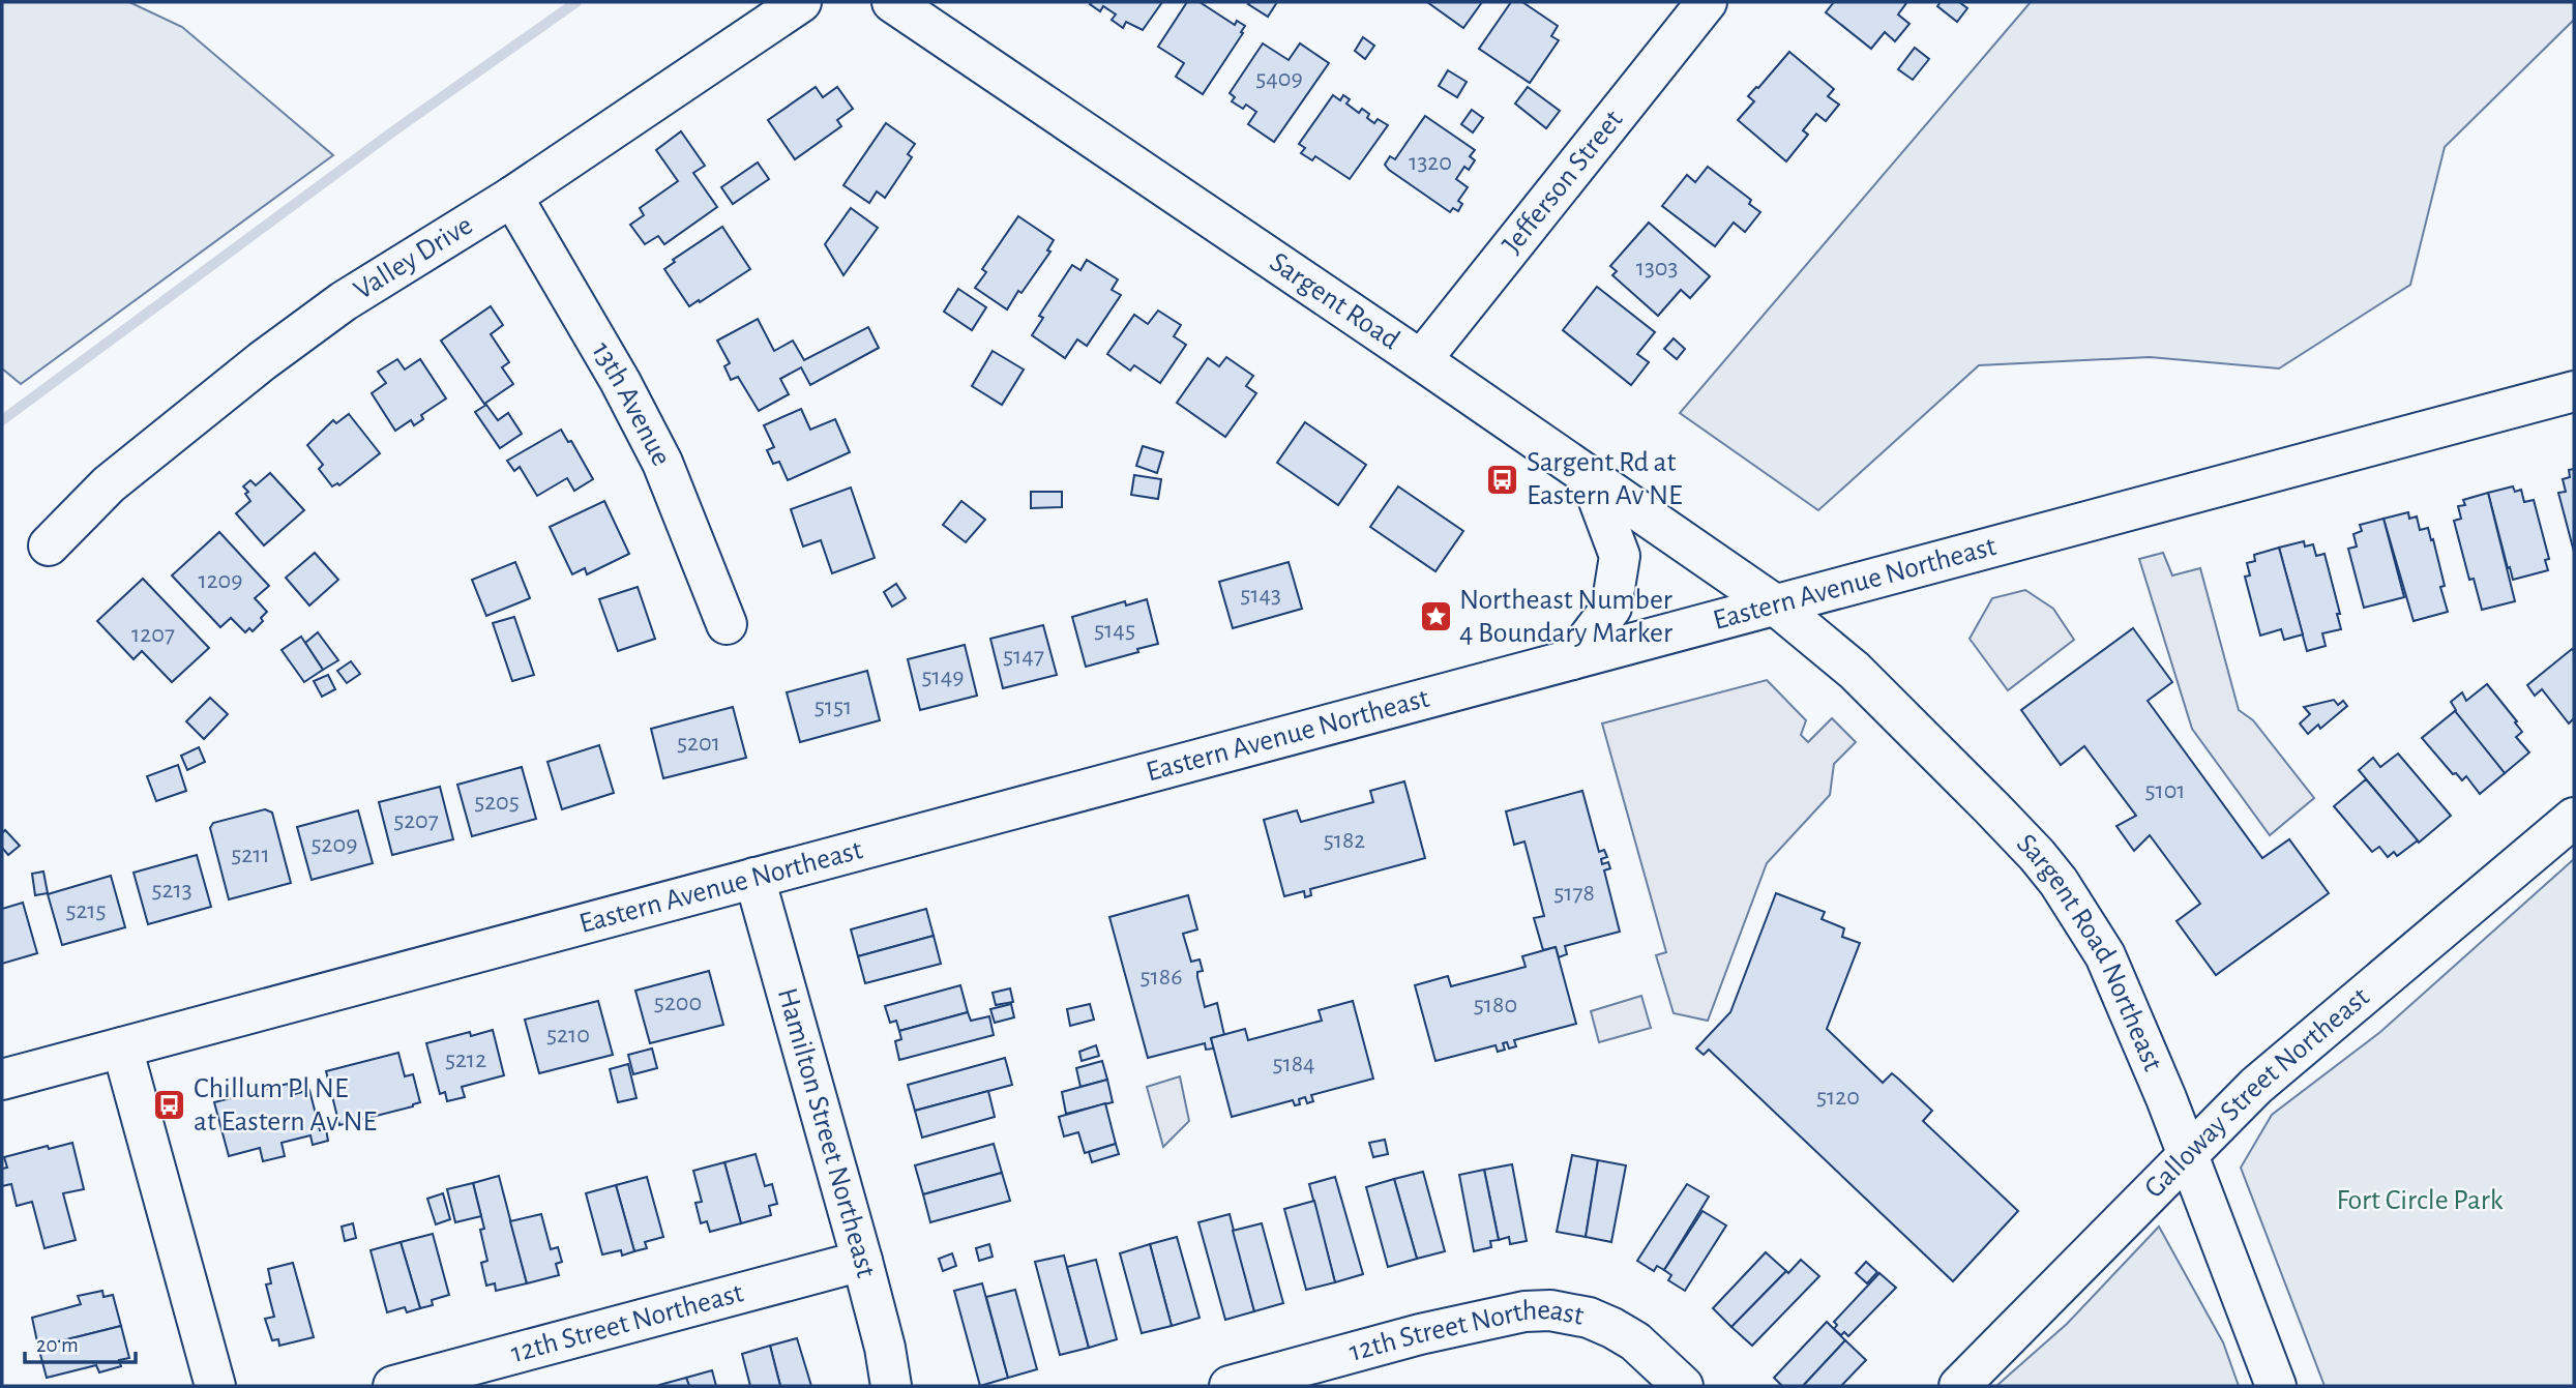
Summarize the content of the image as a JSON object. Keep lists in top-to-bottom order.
{
  "streets": {
    "street": [
      "Jefferson Street",
      "Valley Drive",
      "Sargent Road",
      "13th Avenue",
      "Eastern Avenue Northeast",
      "Sargent Road Northeast",
      "Galloway Street Northeast",
      "Hamilton Street Northeast",
      "12th Street Northeast"
    ]
  },
  "crossings": [
    ["Jefferson Street", "Sargent Road"],
    ["Valley Drive", "13th Avenue"],
    ["Sargent Road", "Eastern Avenue Northeast"],
    ["Sargent Road", "Sargent Road Northeast"],
    ["Eastern Avenue Northeast", "Sargent Road Northeast"],
    ["Eastern Avenue Northeast", "Hamilton Street Northeast"],
    ["Sargent Road Northeast", "Galloway Street Northeast"],
    ["Hamilton Street Northeast", "12th Street Northeast"]
  ],
  "parks": ["Fort Circle Park"],
  "places": {
    "bus stop": ["Sargent Rd at Eastern Av NE", "Chillum Pl NE at Eastern Av NE"],
    "place": ["Northeast Number 4 Boundary Marker"]
  },
  "house_numbers": [
    "5409",
    "1320",
    "1303",
    "1209",
    "5143",
    "5145",
    "1207",
    "5147",
    "5149",
    "5151",
    "5201",
    "5101",
    "5205",
    "5207",
    "5182",
    "5209",
    "5211",
    "5213",
    "5178",
    "5215",
    "5186",
    "5200",
    "5180",
    "5210",
    "5212",
    "5184",
    "5120"
  ],
  "scale_bar": "20 m"
}
